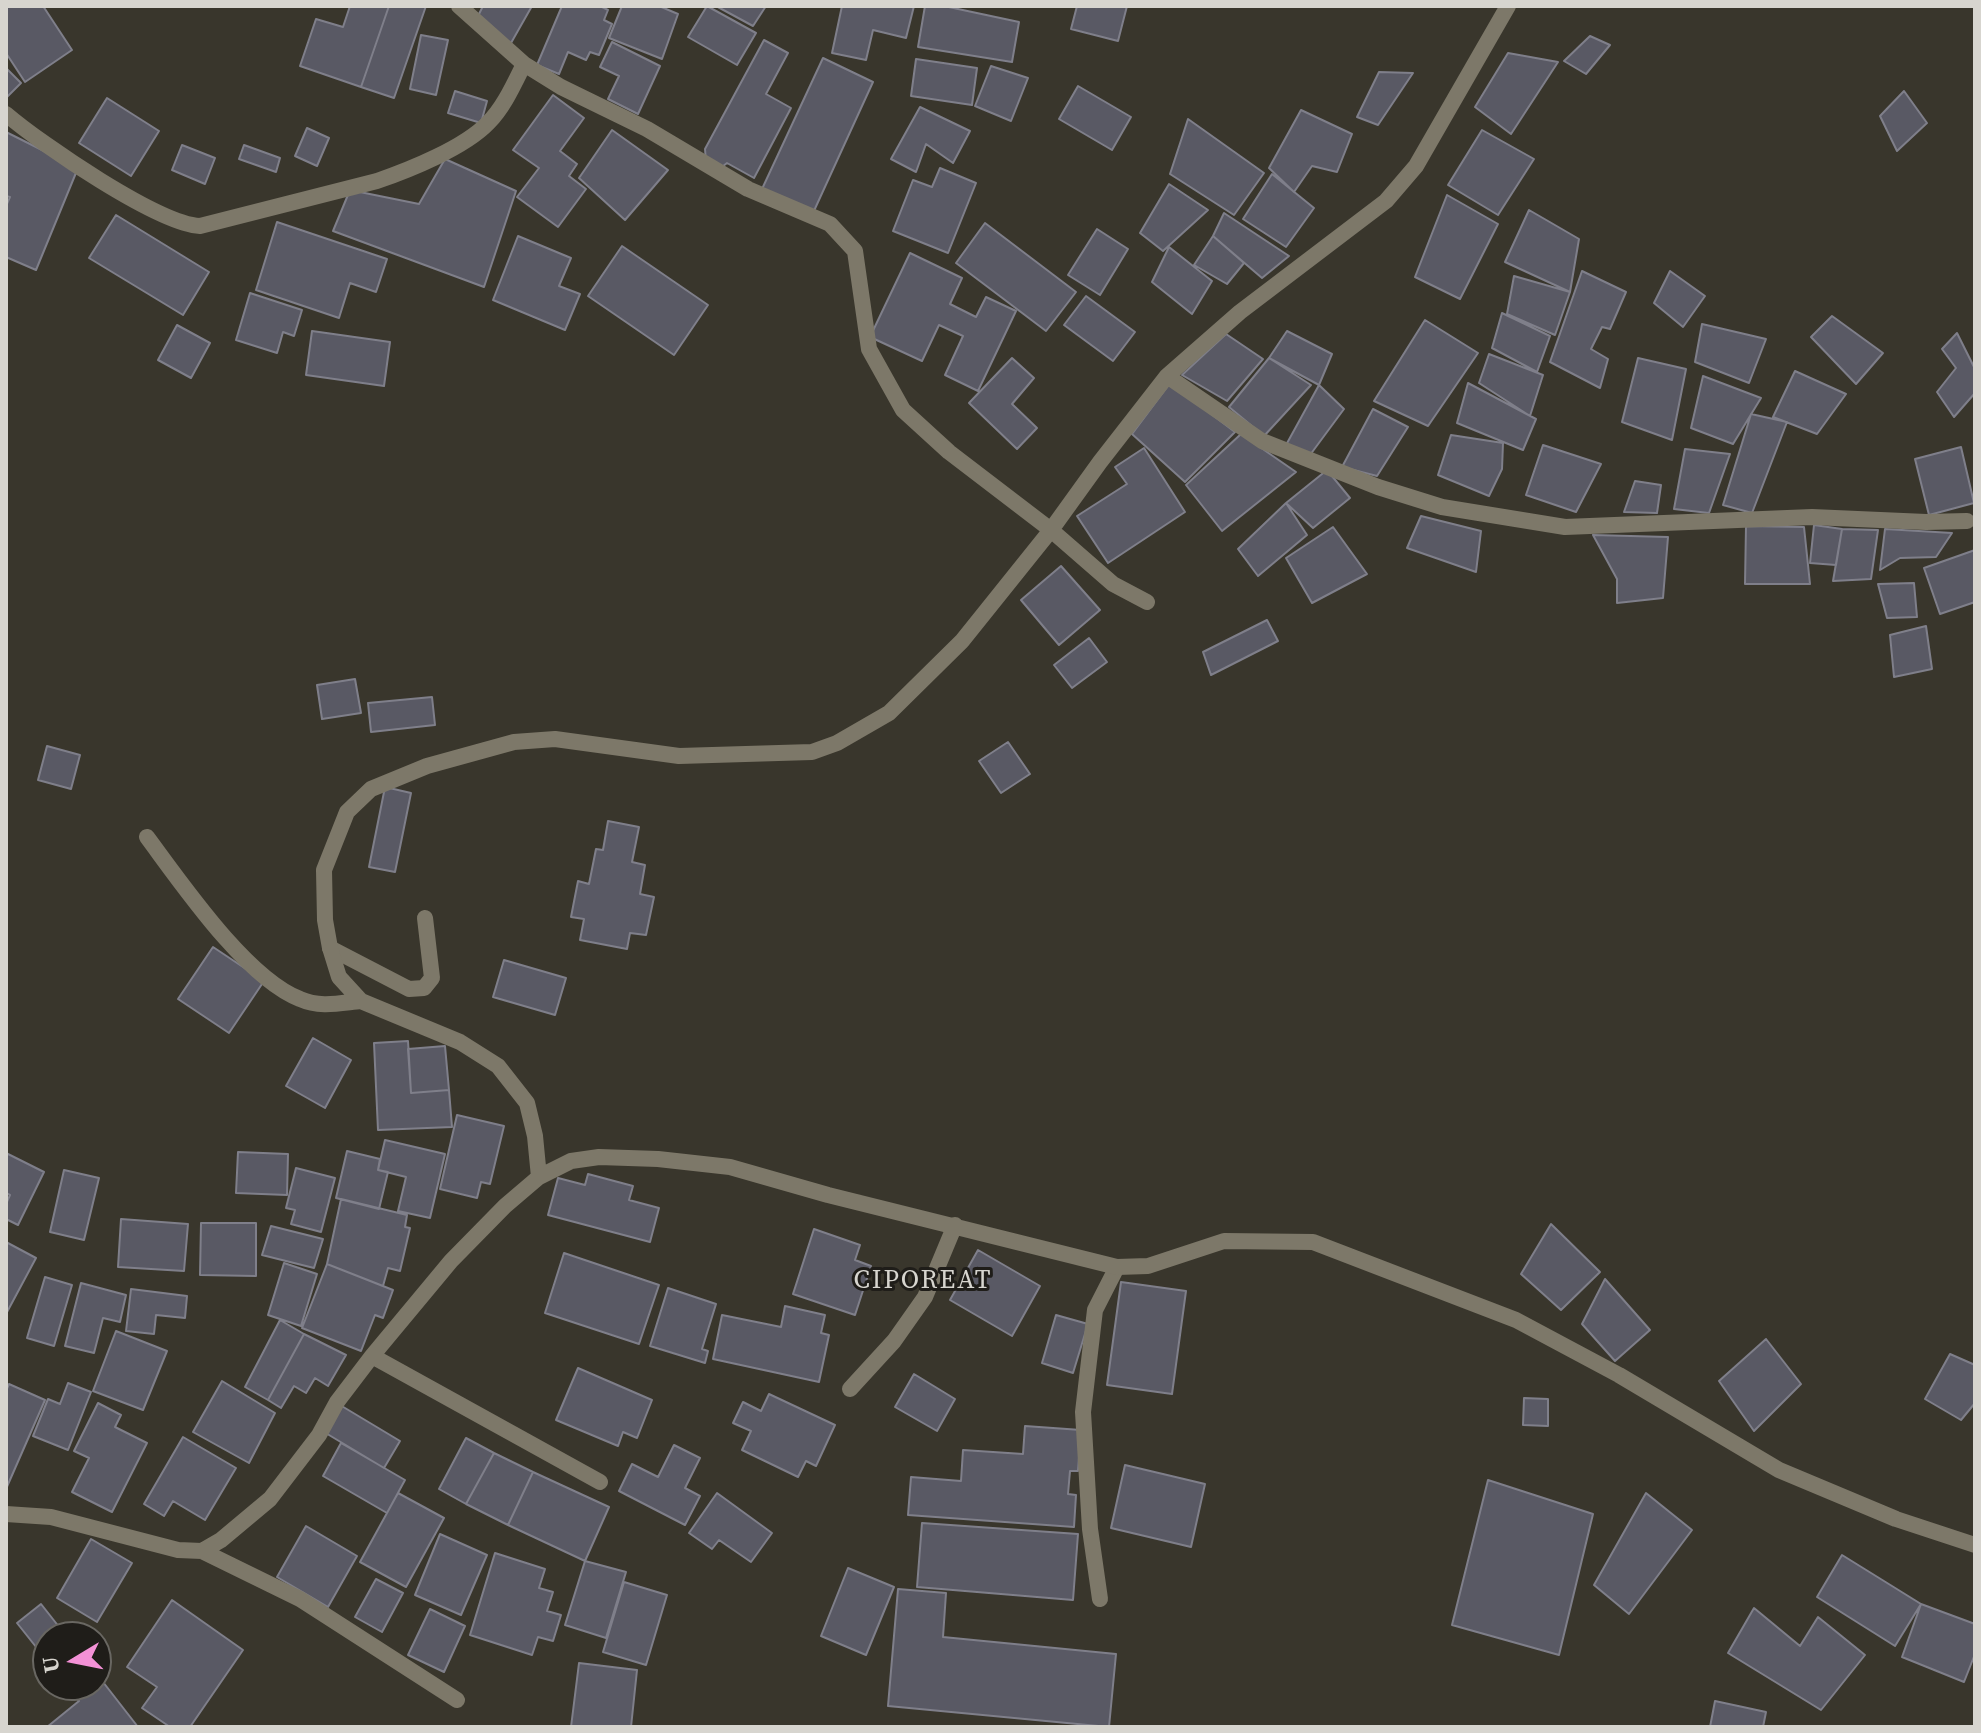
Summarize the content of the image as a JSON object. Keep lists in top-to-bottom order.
{
  "districts": ["CIPOREAT"],
  "north": "left"
}
